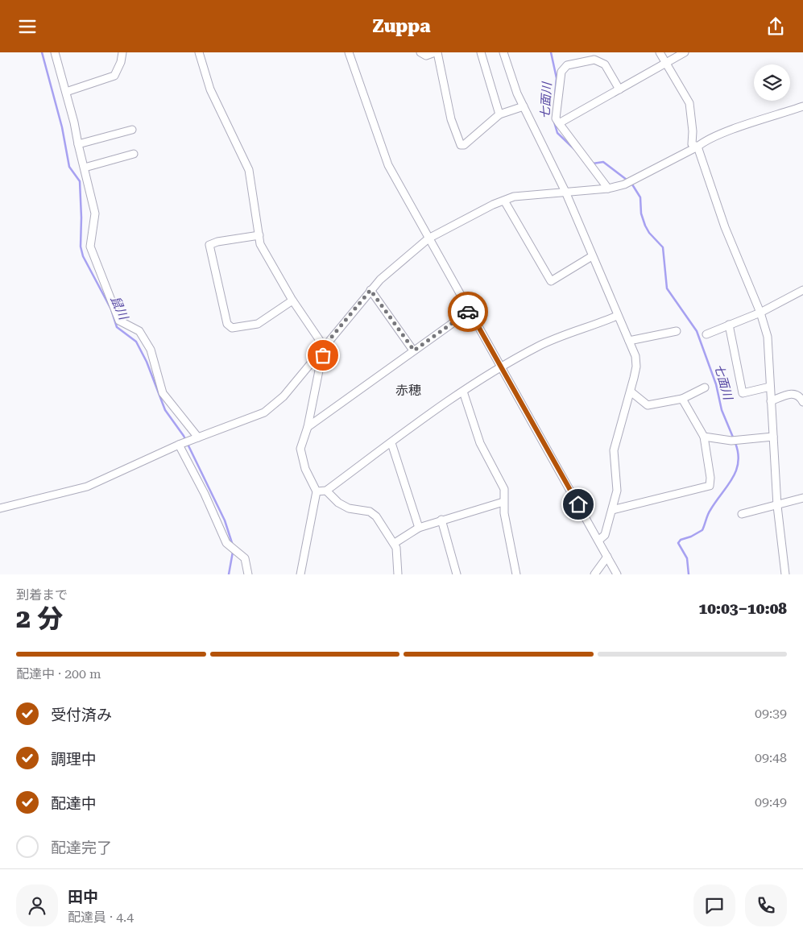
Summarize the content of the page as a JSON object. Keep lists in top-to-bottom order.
{
  "districts": ["赤穂"],
  "water": ["七面川", "鼠川"],
  "page": {
    "header": "Zuppa",
    "heading": ["2 分", "到着まで", "10:03–10:08"],
    "panel": ["田中", "配達員 · 4.4"],
    "bar": "配達中 · 200 m",
    "list": [
      ["受付済み", "09:39"],
      ["調理中", "09:48"],
      ["配達中", "09:49"],
      "配達完了"
    ]
  }
}
